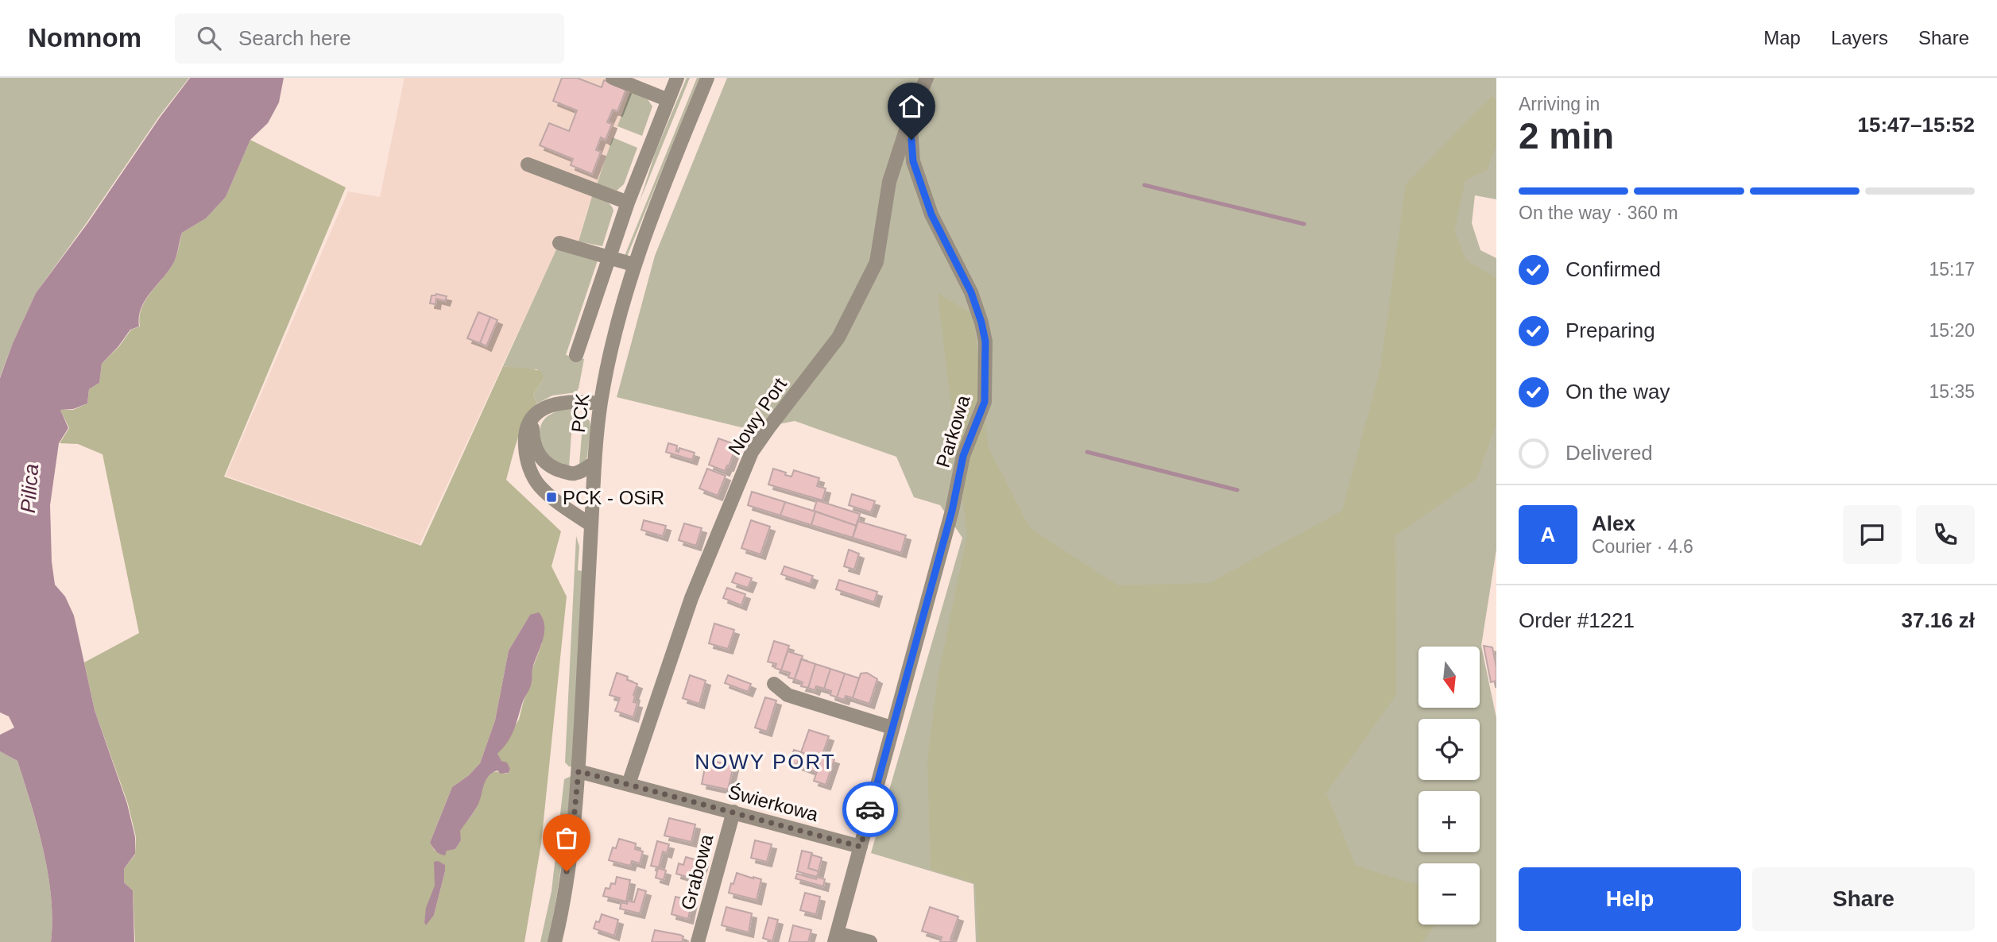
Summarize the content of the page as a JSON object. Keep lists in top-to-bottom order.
{
  "streets": {
    "street": [
      "PCK",
      "Nowy Port",
      "Parkowa",
      "Świerkowa",
      "Grabowa"
    ]
  },
  "crossings": [
    ["PCK", "Świerkowa"],
    ["Nowy Port", "Parkowa"],
    ["Nowy Port", "Świerkowa"],
    ["Parkowa", "Świerkowa"],
    ["Świerkowa", "Grabowa"]
  ],
  "districts": ["NOWY PORT"],
  "water": ["Pilica"],
  "places": {
    "transit": ["PCK - OSiR"]
  },
  "north": "bottom",
  "page": {
    "header": "Nomnom",
    "search": "Search here",
    "nav": ["Map", "Layers", "Share"],
    "heading": ["2 min", "Arriving in", "15:47–15:52"],
    "panel": [
      "Alex",
      "Courier · 4.6",
      "Order #1221",
      "37.16 zł"
    ],
    "bar": "On the way · 360 m",
    "list": [
      ["Confirmed", "15:17"],
      ["Preparing", "15:20"],
      ["On the way", "15:35"],
      "Delivered"
    ],
    "round": "A",
    "map_buttons": ["+", "−"],
    "buttons": ["Help", "Share"]
  }
}
